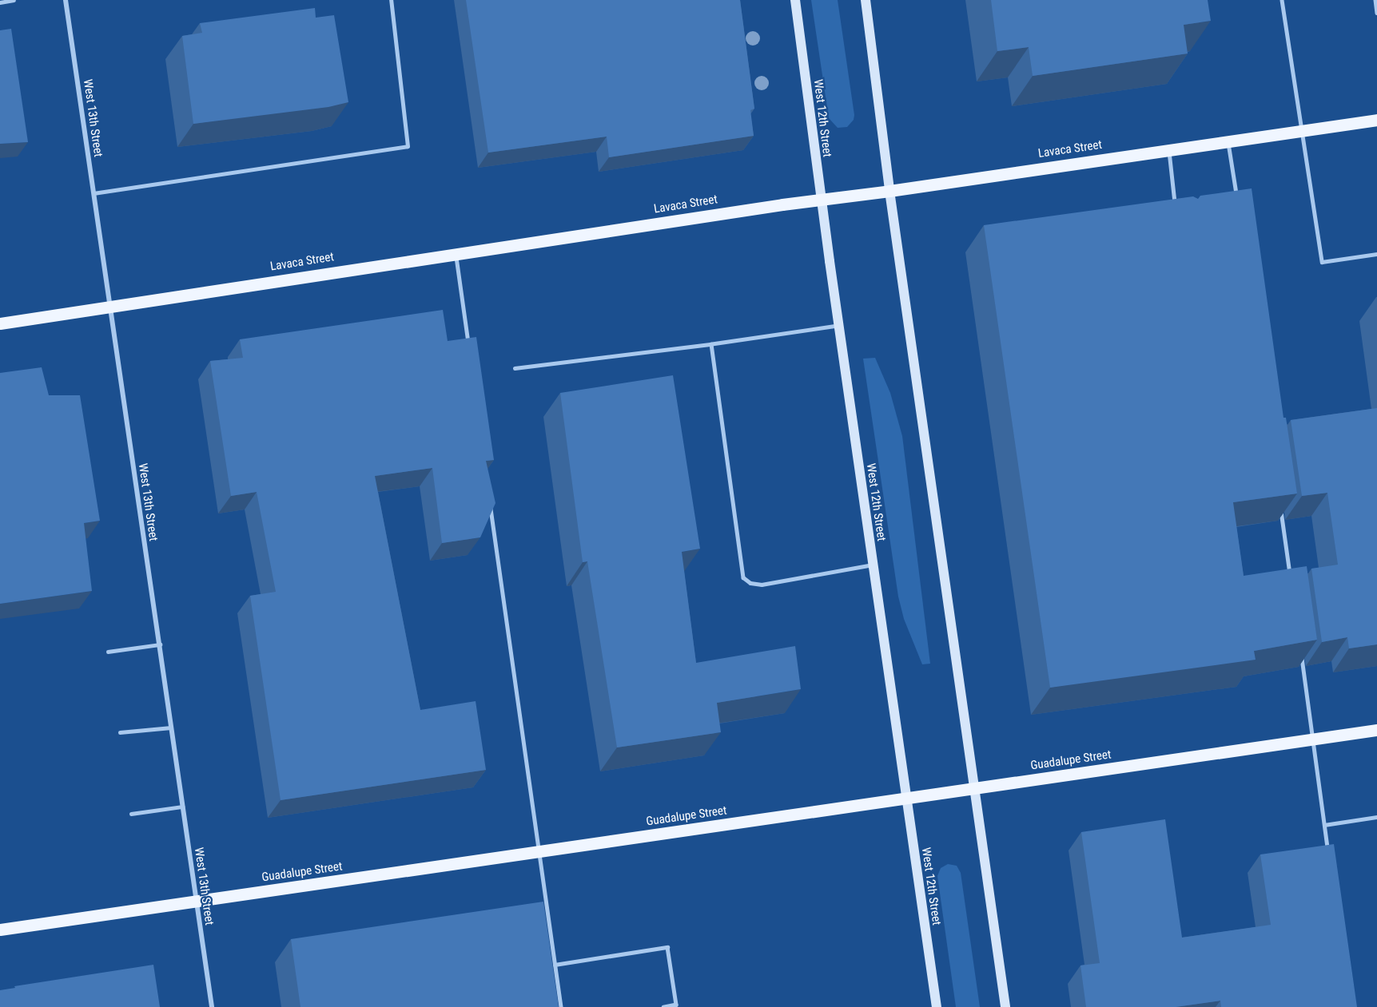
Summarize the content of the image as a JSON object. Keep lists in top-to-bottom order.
{
  "streets": {
    "main road": ["West 12th Street", "Lavaca Street", "Guadalupe Street"],
    "street": ["West 13th Street"]
  },
  "crossings": [
    ["West 13th Street", "Lavaca Street"],
    ["West 13th Street", "Guadalupe Street"],
    ["West 12th Street", "Lavaca Street"],
    ["West 12th Street", "Guadalupe Street"]
  ]
}
